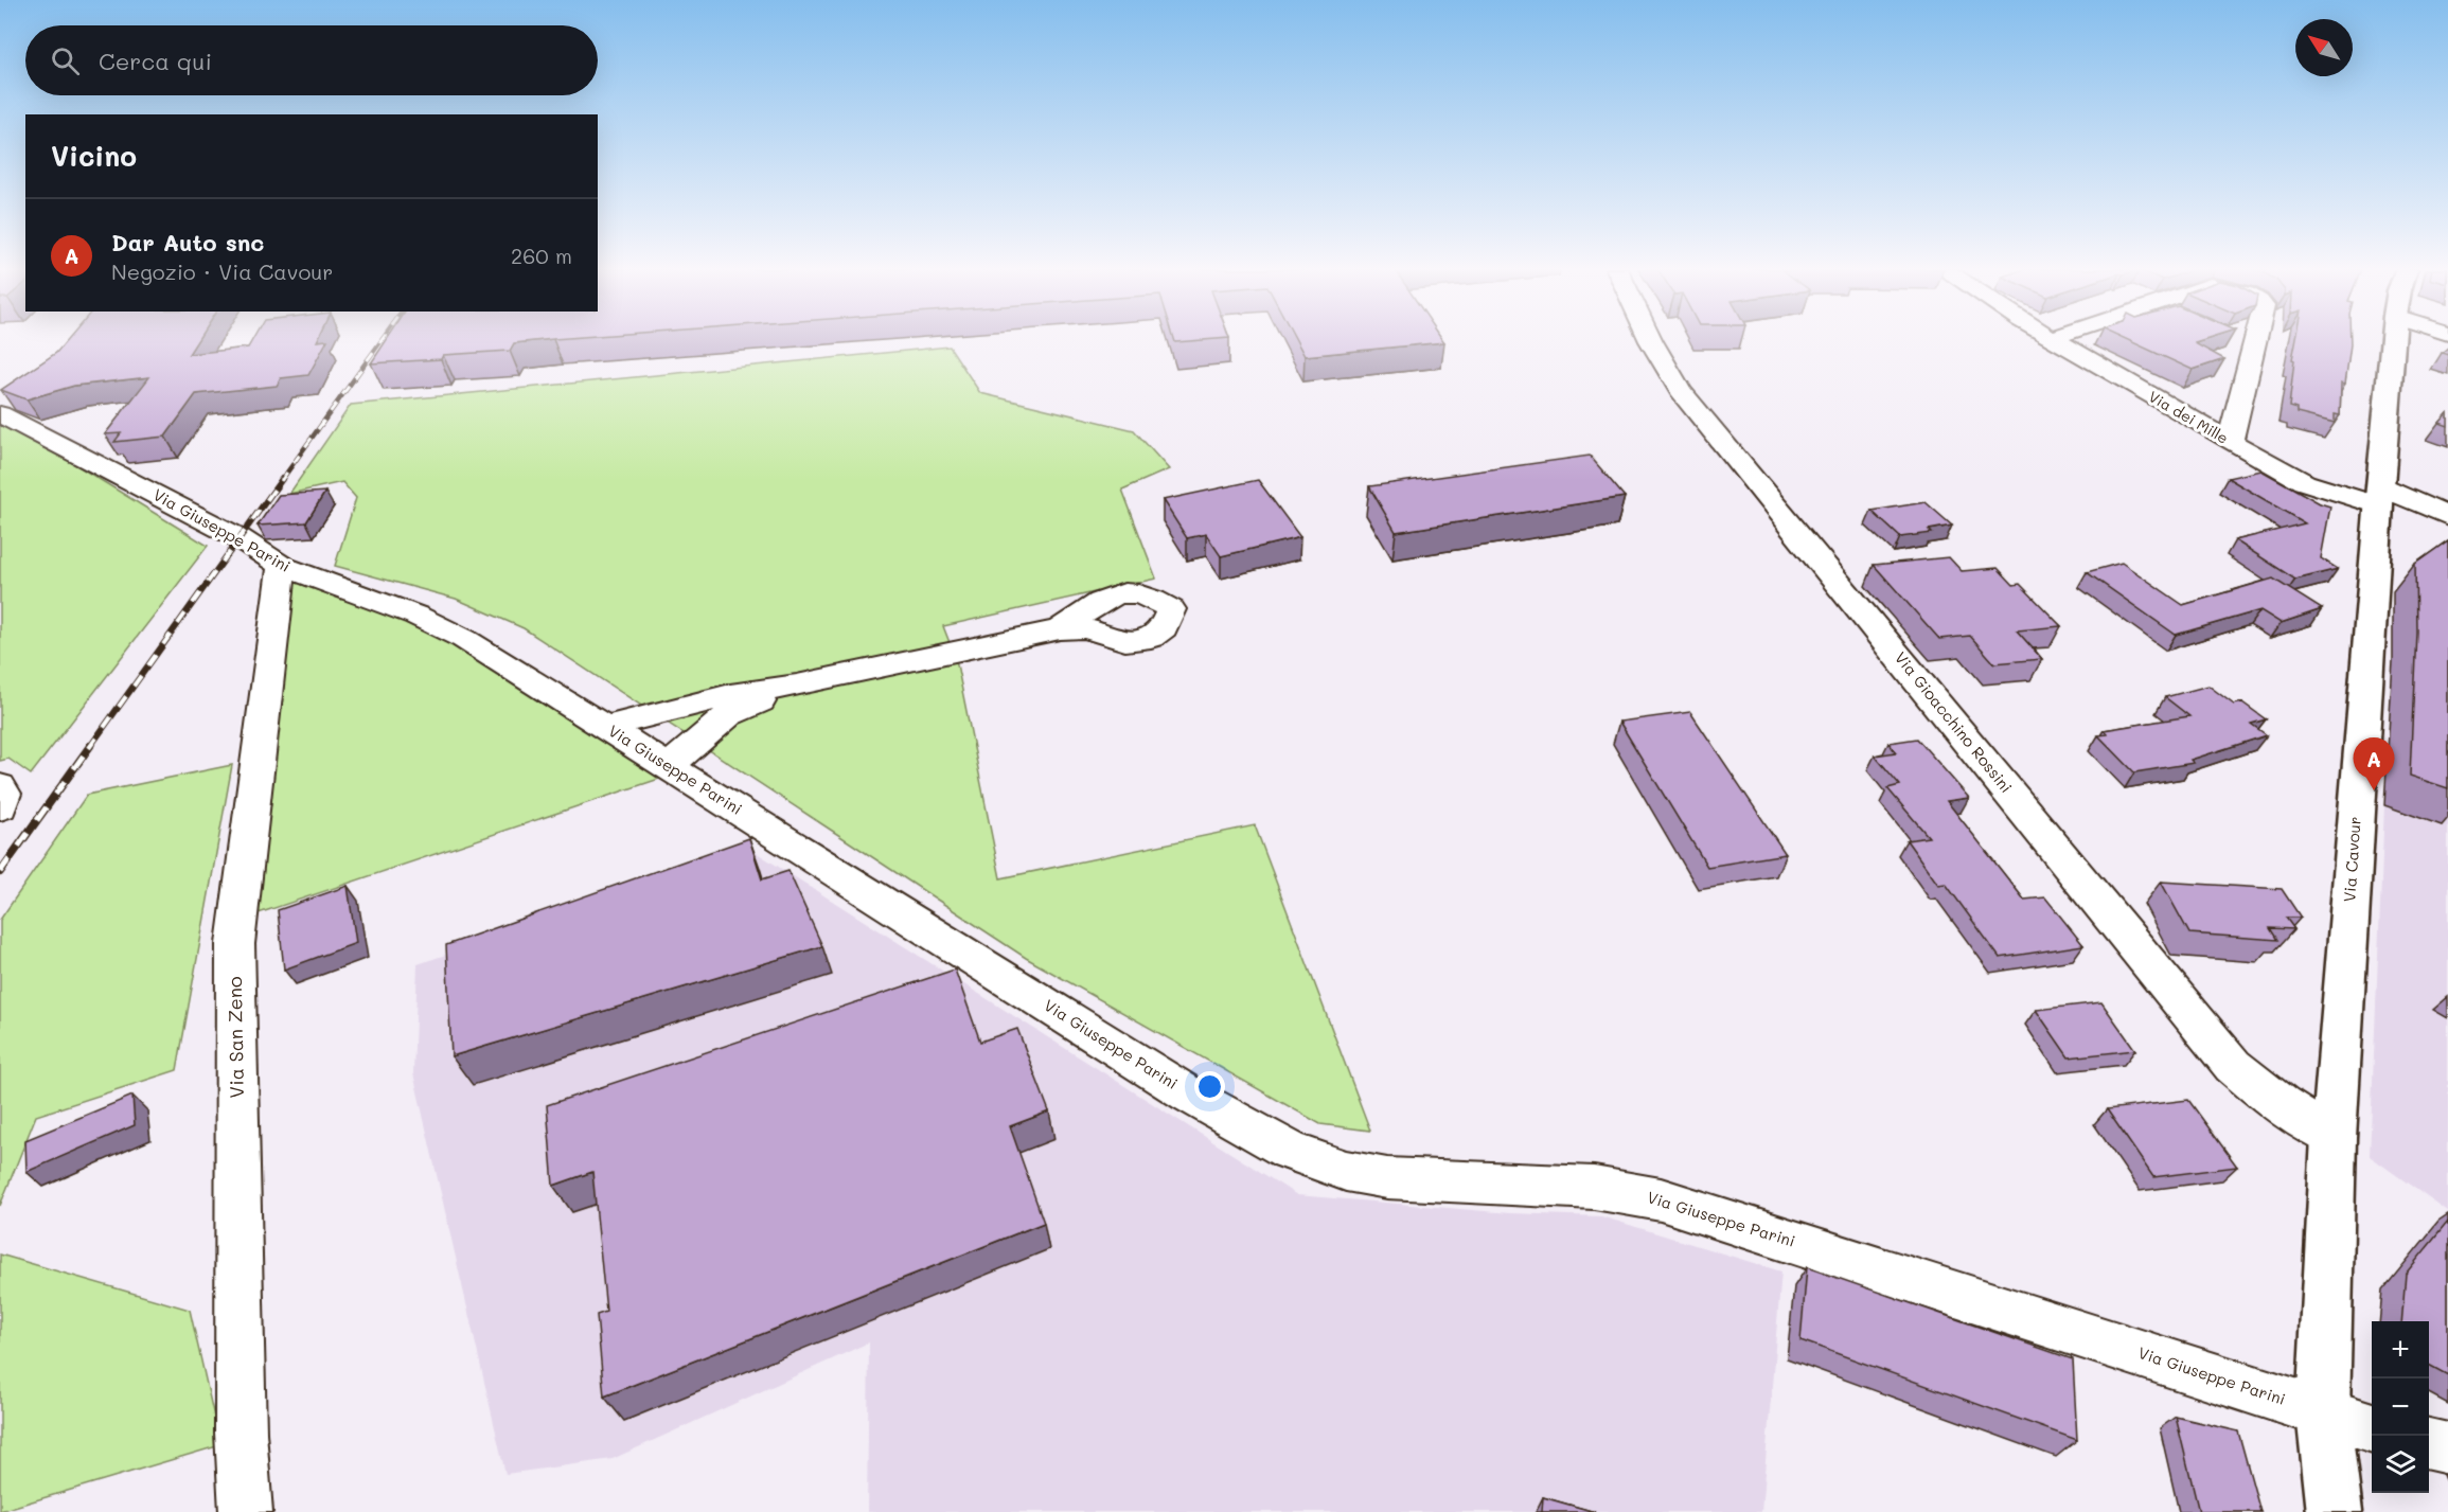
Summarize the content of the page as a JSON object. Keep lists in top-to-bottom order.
{
  "streets": {
    "street": [
      "Via dei Mille",
      "Via Giuseppe Parini",
      "Via Gioacchino Rossini",
      "Via Cavour",
      "Via San Zeno"
    ]
  },
  "crossings": [
    ["Via dei Mille", "Via Cavour"],
    ["Via Giuseppe Parini", "Via Cavour"],
    ["Via Giuseppe Parini", "Via San Zeno"],
    ["Via Gioacchino Rossini", "Via Cavour"]
  ],
  "north": "top left",
  "page": {
    "search": "Cerca qui",
    "heading": "Vicino",
    "list": [
      {
        "mark": "A",
        "name": "Dar Auto snc",
        "note": "Negozio · Via Cavour",
        "value": "260 m"
      }
    ],
    "pins": "A",
    "map_buttons": ["+", "−"]
  }
}
